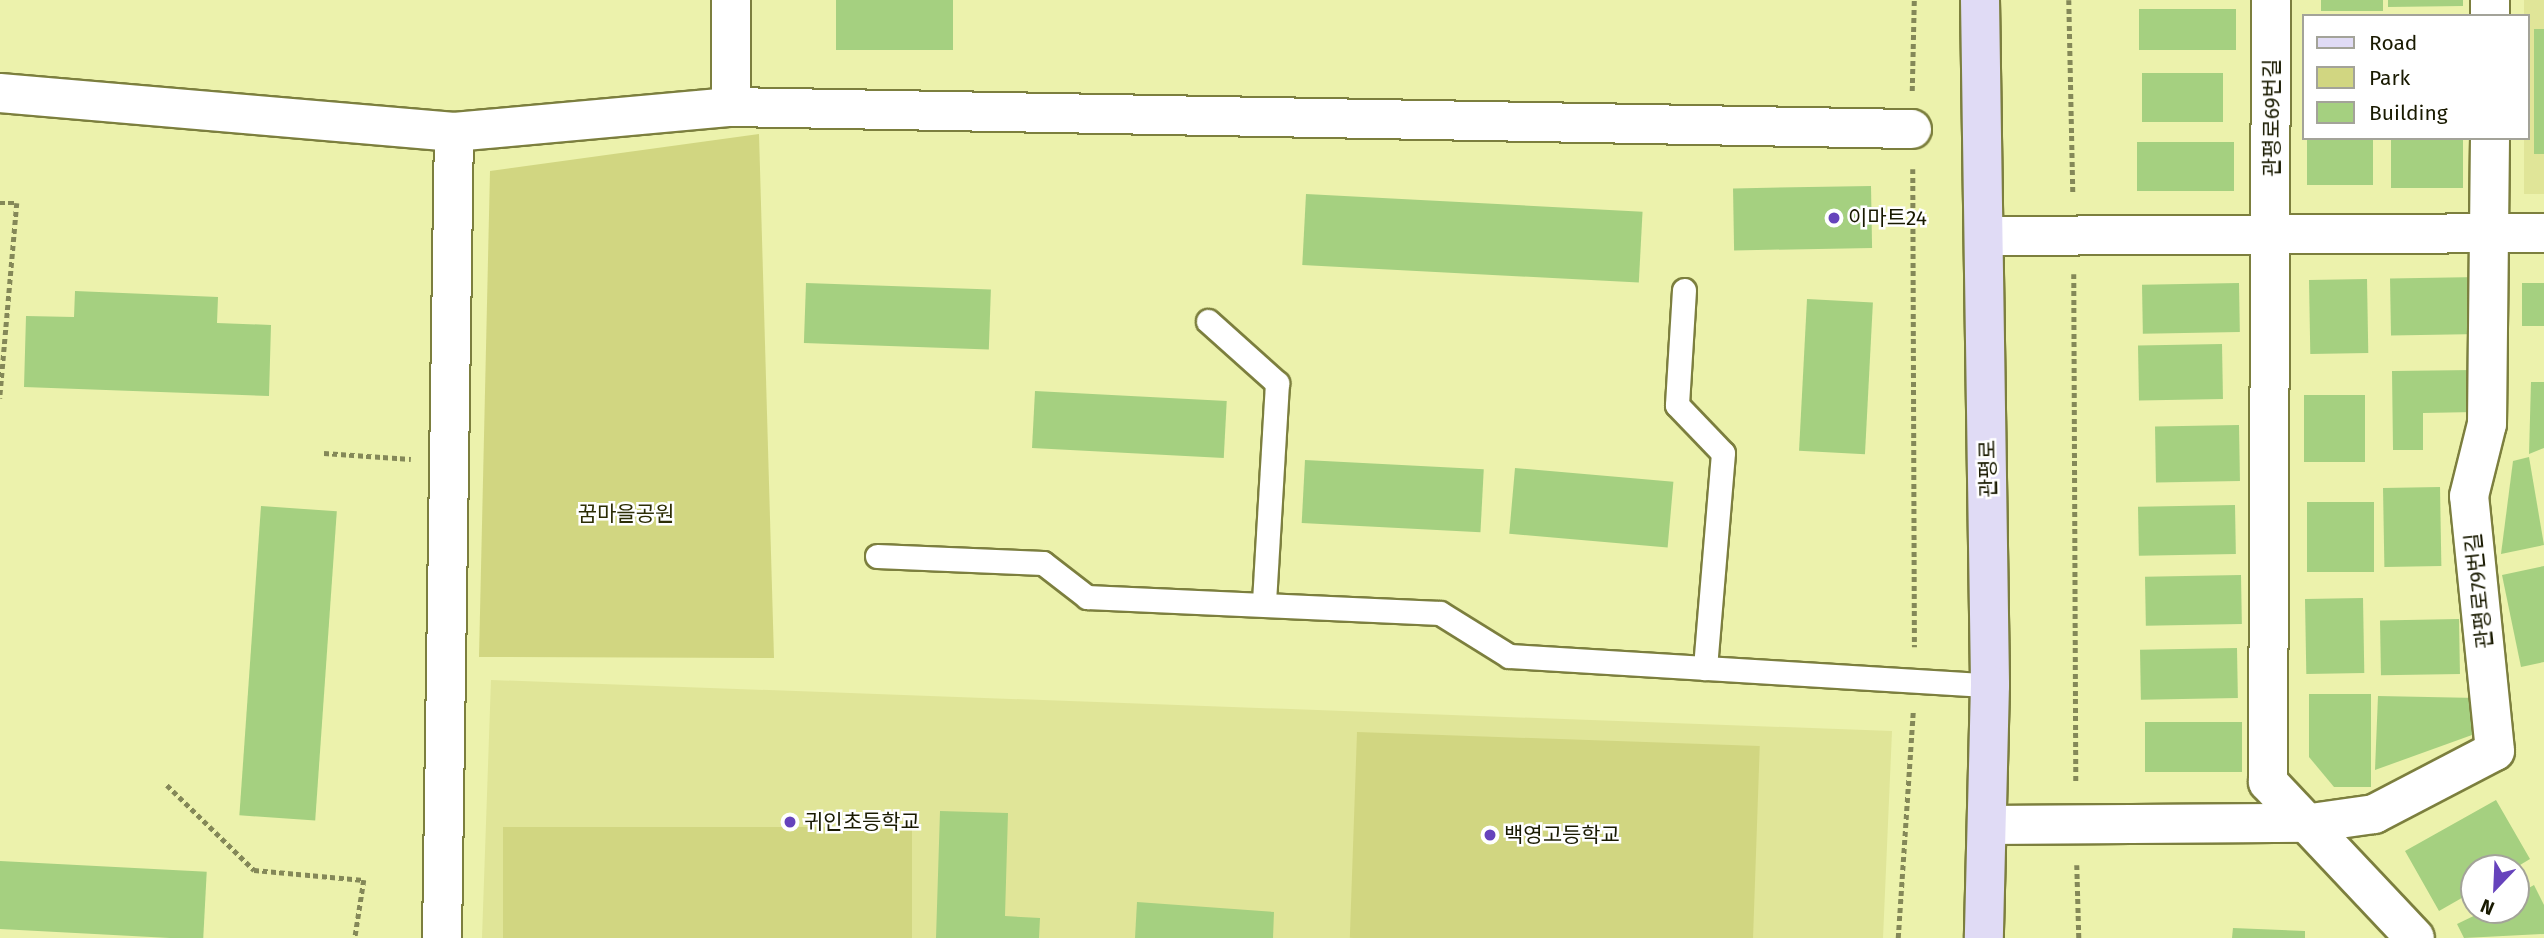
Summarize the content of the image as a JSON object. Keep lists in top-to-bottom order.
{
  "streets": {
    "street": ["관평로69번길", "관평로", "관평로79번길"]
  },
  "parks": ["꿈마을공원"],
  "places": ["이마트24", "귀인초등학교", "백영고등학교"],
  "legend": ["Road", "Park", "Building"],
  "north": "bottom left"
}
